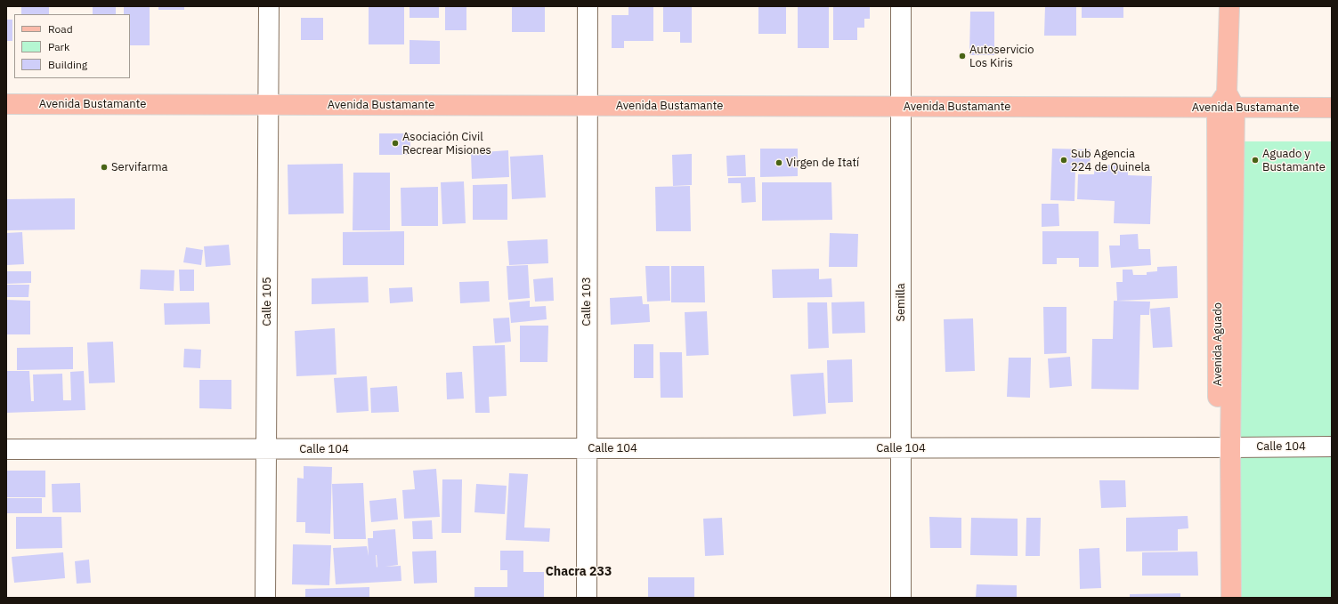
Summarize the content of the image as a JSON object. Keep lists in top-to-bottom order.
{
  "streets": {
    "main road": ["Avenida Bustamante", "Avenida Aguado"],
    "street": [
      "Calle 105",
      "Calle 103",
      "Semilla",
      "Calle 104"
    ]
  },
  "crossings": [
    ["Avenida Bustamante", "Calle 105"],
    ["Avenida Bustamante", "Calle 103"],
    ["Avenida Bustamante", "Semilla"],
    ["Avenida Bustamante", "Avenida Aguado"],
    ["Calle 105", "Calle 104"],
    ["Calle 103", "Calle 104"],
    ["Semilla", "Calle 104"],
    ["Avenida Aguado", "Calle 104"]
  ],
  "districts": ["Chacra 233"],
  "places": [
    "Autoservicio Los Kiris",
    "Asociación Civil Recrear Misiones",
    "Sub Agencia 224 de Quinela",
    "Aguado y Bustamante",
    "Virgen de Itatí",
    "Servifarma"
  ],
  "legend": ["Road", "Park", "Building"]
}
